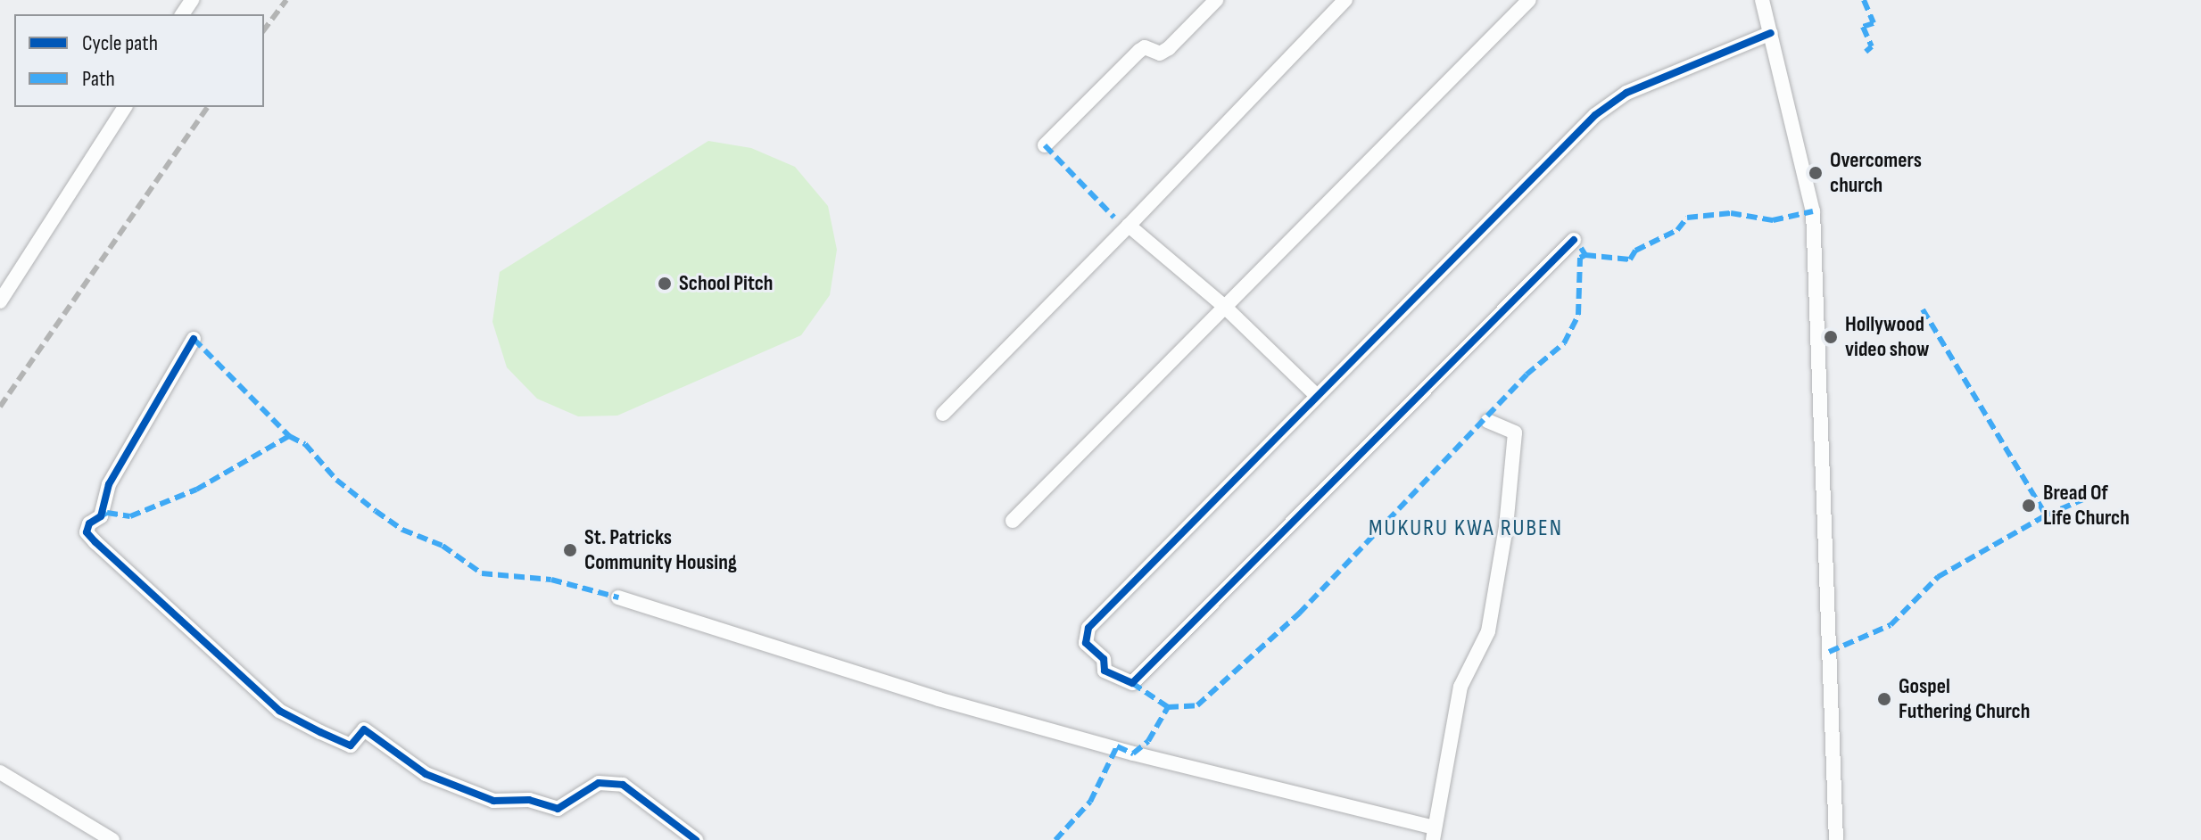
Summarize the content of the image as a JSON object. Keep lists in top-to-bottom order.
{
  "districts": ["MUKURU KWA RUBEN"],
  "places": [
    "Overcomers church",
    "School Pitch",
    "Hollywood video show",
    "Bread Of Life Church",
    "St. Patricks Community Housing",
    "Gospel Futhering Church"
  ],
  "legend": ["Cycle path", "Path"]
}
